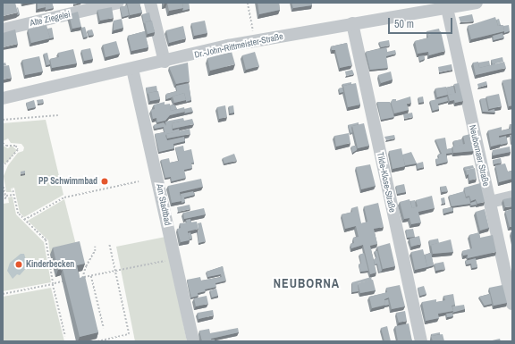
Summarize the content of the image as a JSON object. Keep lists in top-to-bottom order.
{
  "streets": {
    "street": [
      "Alte Ziegelei",
      "Dr.-John-Rittmeister-Straße",
      "Neubornaer Straße",
      "Tilde-Klose-Straße",
      "Am Stadtbad"
    ]
  },
  "crossings": [
    ["Dr.-John-Rittmeister-Straße", "Neubornaer Straße"],
    ["Dr.-John-Rittmeister-Straße", "Tilde-Klose-Straße"],
    ["Dr.-John-Rittmeister-Straße", "Am Stadtbad"]
  ],
  "districts": ["NEUBORNA"],
  "places": ["PP Schwimmbad", "Kinderbecken"],
  "scale_bar": "50 m"
}
